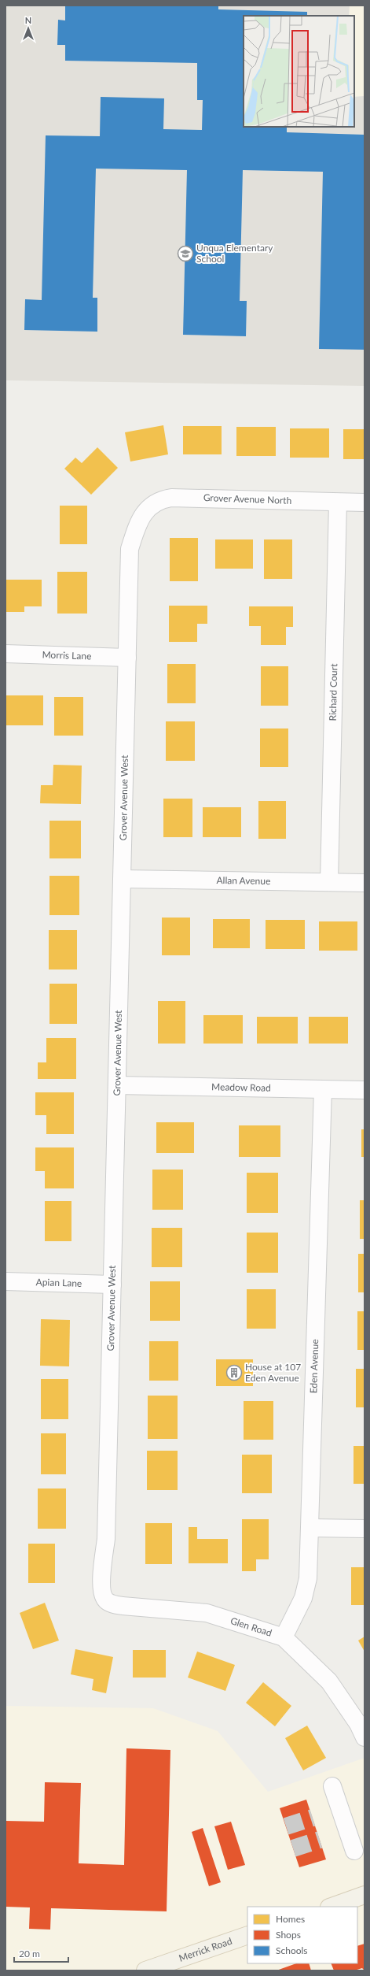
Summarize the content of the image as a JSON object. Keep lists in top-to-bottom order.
{
  "streets": {
    "main road": ["Merrick Road"],
    "street": [
      "Grover Avenue North",
      "Morris Lane",
      "Richard Court",
      "Grover Avenue West",
      "Allan Avenue",
      "Meadow Road",
      "Apian Lane",
      "Eden Avenue",
      "Glen Road"
    ]
  },
  "crossings": [
    ["Grover Avenue North", "Richard Court"],
    ["Grover Avenue North", "Grover Avenue West"],
    ["Morris Lane", "Grover Avenue West"],
    ["Richard Court", "Allan Avenue"],
    ["Grover Avenue West", "Allan Avenue"],
    ["Grover Avenue West", "Meadow Road"],
    ["Grover Avenue West", "Apian Lane"],
    ["Grover Avenue West", "Glen Road"],
    ["Meadow Road", "Eden Avenue"],
    ["Eden Avenue", "Glen Road"]
  ],
  "places": {
    "school or university": ["Unqua Elementary School"],
    "building": ["House at 107 Eden Avenue"]
  },
  "legend": ["Homes", "Shops", "Schools"],
  "scale_bar": "20 m",
  "north": "top"
}
